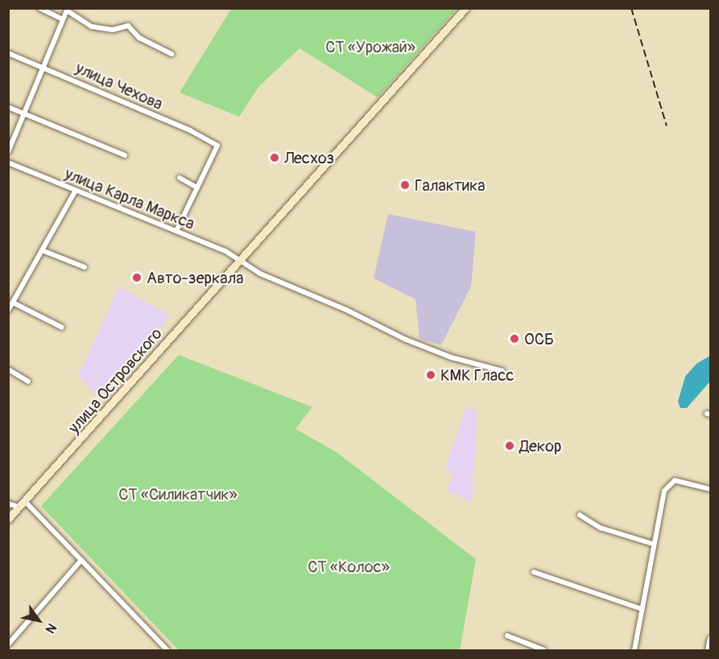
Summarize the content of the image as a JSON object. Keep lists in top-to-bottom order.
{
  "streets": {
    "street": ["улица Чехова", "улица Карла Маркса", "улица Островского"]
  },
  "crossings": [
    ["улица Карла Маркса", "улица Островского"]
  ],
  "parks": ["СТ «Урожай»", "СТ «Силикатчик»", "СТ «Колос»"],
  "places": [
    "Лесхоз",
    "Галактика",
    "Авто-зеркала",
    "ОСБ",
    "КМК Гласс",
    "Декор"
  ],
  "north": "bottom right"
}
